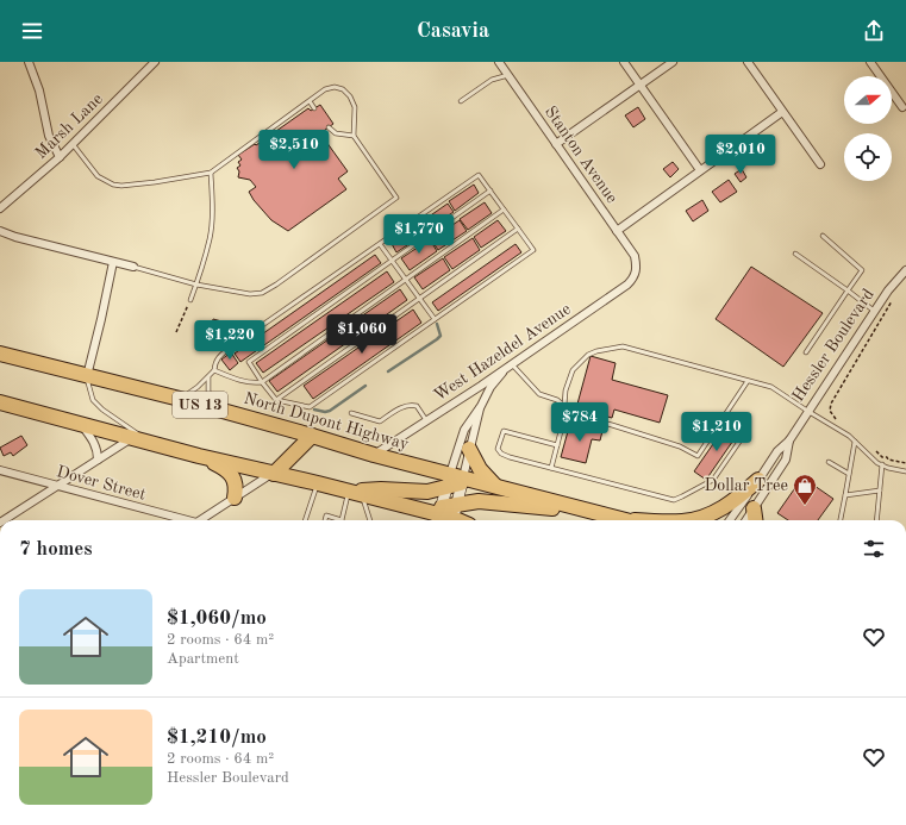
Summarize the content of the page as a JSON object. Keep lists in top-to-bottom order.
{
  "streets": {
    "highway": ["US 13", "North Dupont Highway"],
    "street": [
      "Marsh Lane",
      "Stanton Avenue",
      "Hessler Boulevard",
      "West Hazeldel Avenue",
      "Dover Street"
    ]
  },
  "crossings": [
    ["Stanton Avenue", "West Hazeldel Avenue"],
    ["West Hazeldel Avenue", "North Dupont Highway"]
  ],
  "places": {
    "shop": ["Dollar Tree"]
  },
  "north": "right",
  "page": {
    "header": "Casavia",
    "price": [
      "$2,510",
      "$2,010",
      "$1,770",
      "$1,060",
      "$1,220",
      "$784",
      "$1,210"
    ],
    "heading": "7 homes",
    "list": [
      {
        "name": "$1,060/mo",
        "note": "2 rooms · 64 m² · Apartment"
      },
      {
        "name": "$1,210/mo",
        "note": "2 rooms · 64 m² · Hessler Boulevard"
      }
    ]
  }
}
